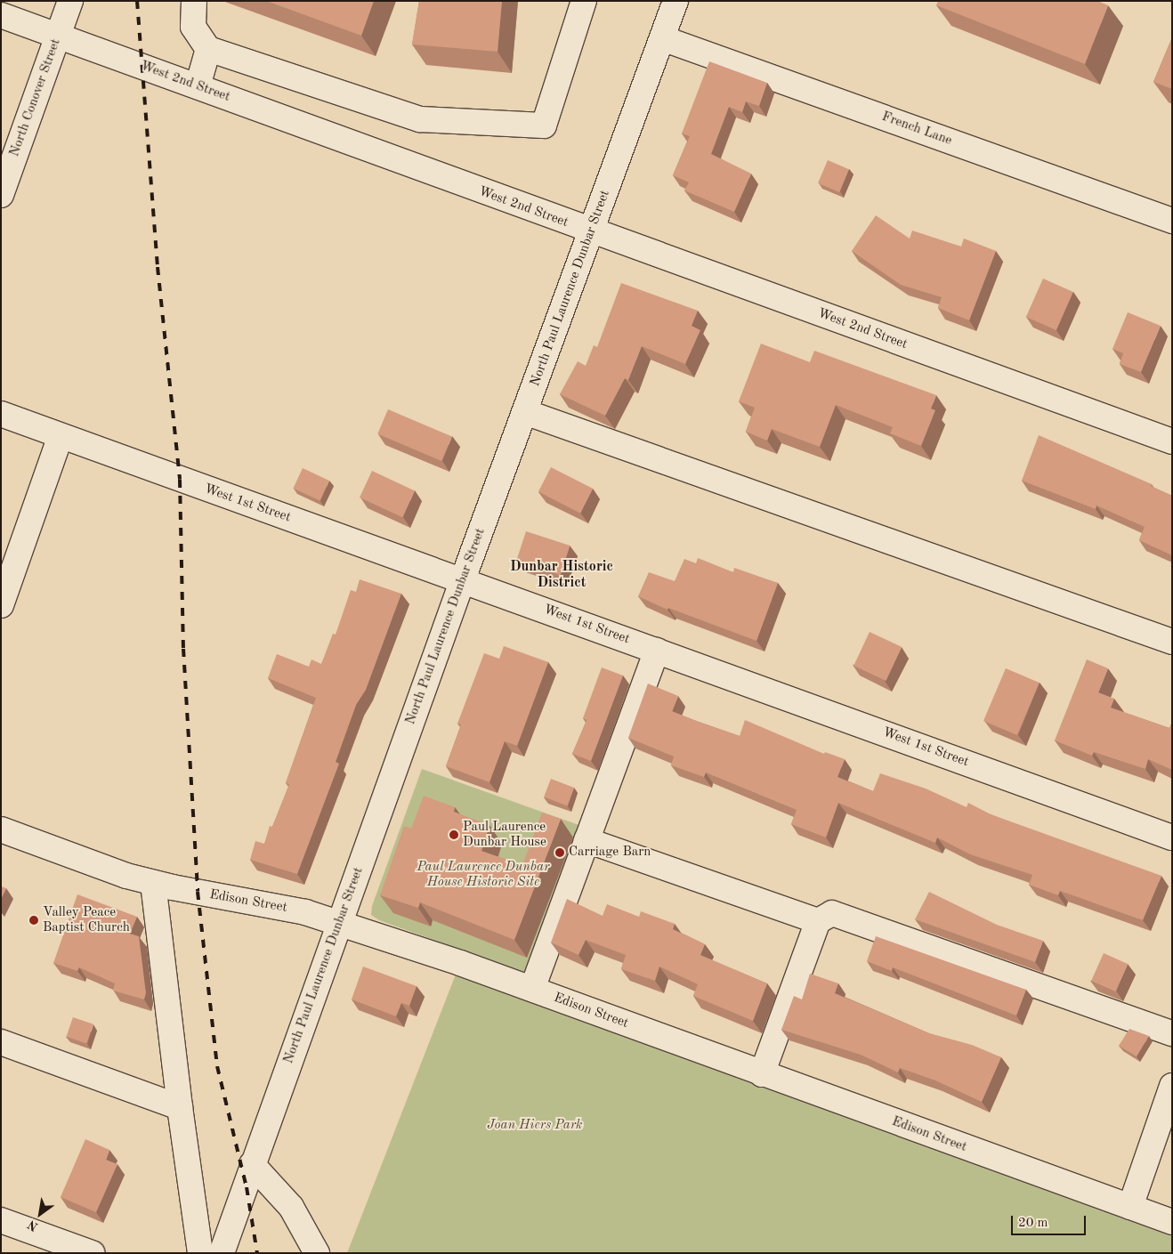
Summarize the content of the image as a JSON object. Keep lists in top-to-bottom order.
{
  "streets": {
    "street": [
      "West 2nd Street",
      "North Conover Street",
      "French Lane",
      "North Paul Laurence Dunbar Street",
      "West 1st Street",
      "Edison Street"
    ]
  },
  "crossings": [
    ["West 2nd Street", "North Conover Street"],
    ["West 2nd Street", "North Paul Laurence Dunbar Street"],
    ["French Lane", "North Paul Laurence Dunbar Street"],
    ["North Paul Laurence Dunbar Street", "West 1st Street"],
    ["North Paul Laurence Dunbar Street", "Edison Street"]
  ],
  "districts": ["Dunbar Historic District"],
  "parks": ["Paul Laurence Dunbar House Historic Site", "Joan Hiers Park"],
  "places": ["Paul Laurence Dunbar House", "Carriage Barn", "Valley Peace Baptist Church"],
  "scale_bar": "20 m",
  "north": "bottom left"
}
